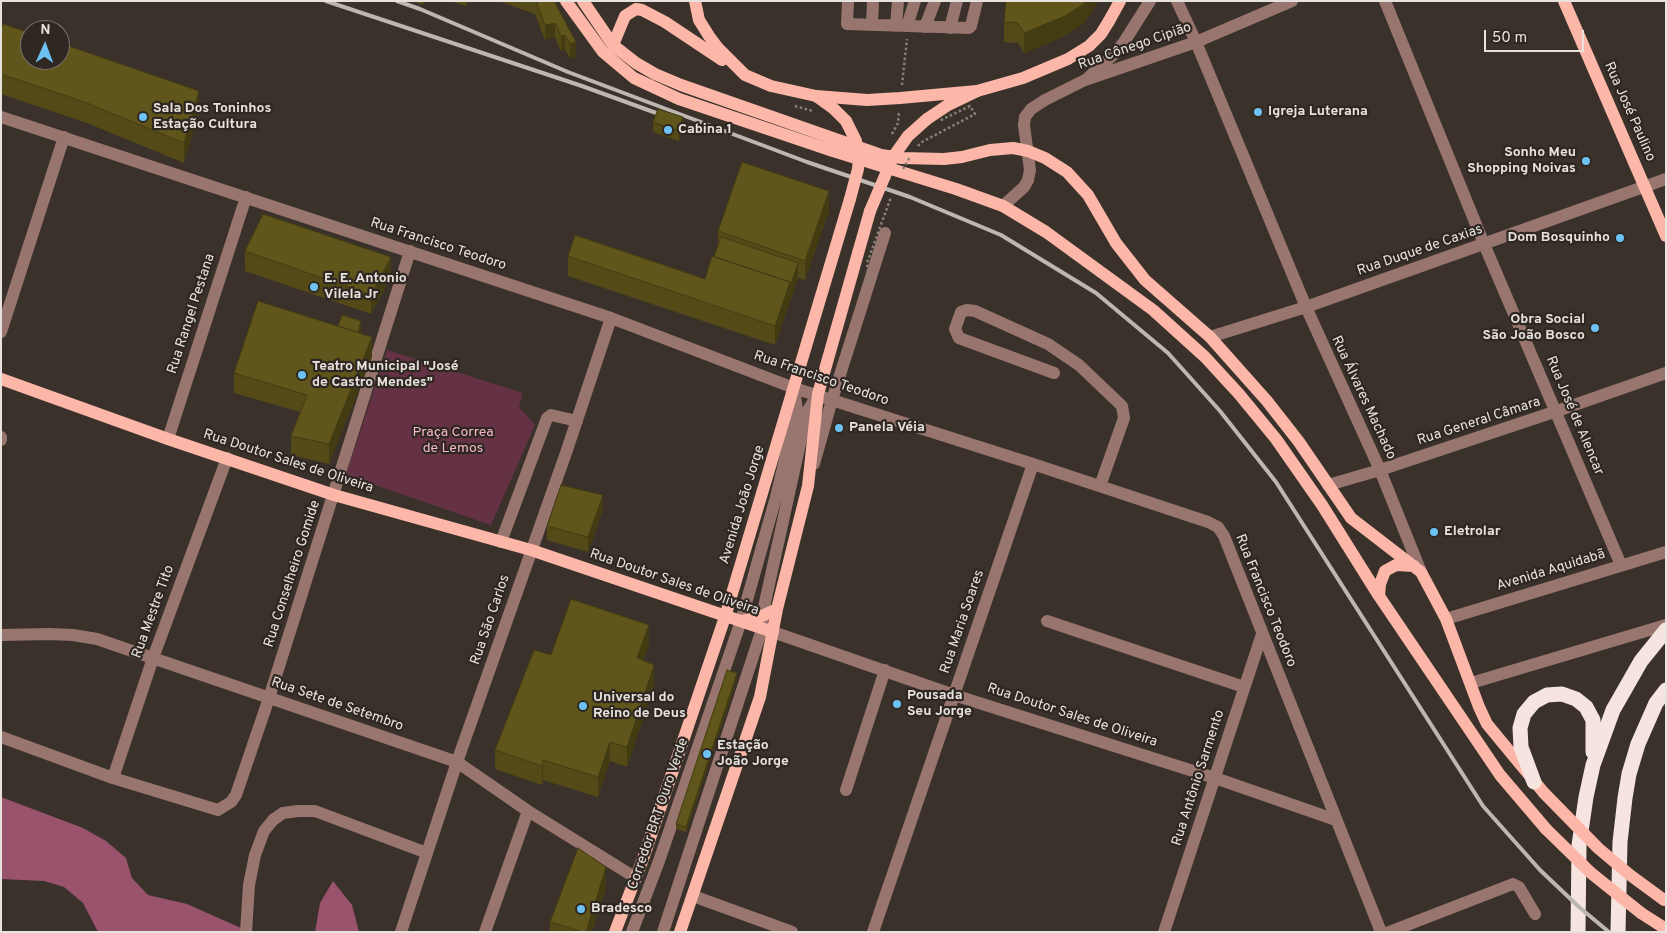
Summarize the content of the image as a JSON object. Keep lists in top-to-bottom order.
{
  "streets": {
    "main road": [
      "Rua José Paulino",
      "Rua Álvares Machado",
      "Rua Doutor Sales de Oliveira",
      "Avenida João Jorge"
    ],
    "street": [
      "Rua Cônego Cipião",
      "Rua Francisco Teodoro",
      "Rua Duque de Caxias",
      "Rua Rangel Pestana",
      "Rua José de Alencar",
      "Rua General Câmara",
      "Avenida Aquidabã",
      "Rua Conselheiro Gomide",
      "Rua Mestre Tito",
      "Rua São Carlos",
      "Rua Maria Soares",
      "Rua Sete de Setembro",
      "Rua Antônio Sarmento",
      "Corredor BRT Ouro Verde"
    ]
  },
  "crossings": [
    ["Rua Cônego Cipião", "Rua Álvares Machado"],
    ["Rua José Paulino", "Rua Duque de Caxias"],
    ["Rua Francisco Teodoro", "Rua Rangel Pestana"],
    ["Rua Francisco Teodoro", "Rua Doutor Sales de Oliveira"],
    ["Rua Francisco Teodoro", "Avenida João Jorge"],
    ["Rua Francisco Teodoro", "Rua Conselheiro Gomide"],
    ["Rua Francisco Teodoro", "Rua São Carlos"],
    ["Rua Francisco Teodoro", "Rua Maria Soares"],
    ["Rua Francisco Teodoro", "Rua Antônio Sarmento"],
    ["Rua Francisco Teodoro", "Corredor BRT Ouro Verde"],
    ["Rua Duque de Caxias", "Rua Álvares Machado"],
    ["Rua Duque de Caxias", "Rua José de Alencar"],
    ["Rua Rangel Pestana", "Rua Doutor Sales de Oliveira"],
    ["Rua Álvares Machado", "Rua General Câmara"],
    ["Rua Álvares Machado", "Avenida Aquidabã"],
    ["Rua José de Alencar", "Rua General Câmara"],
    ["Rua José de Alencar", "Avenida Aquidabã"],
    ["Rua Doutor Sales de Oliveira", "Avenida João Jorge"],
    ["Rua Doutor Sales de Oliveira", "Rua Conselheiro Gomide"],
    ["Rua Doutor Sales de Oliveira", "Rua Mestre Tito"],
    ["Rua Doutor Sales de Oliveira", "Rua São Carlos"],
    ["Rua Doutor Sales de Oliveira", "Rua Maria Soares"],
    ["Rua Doutor Sales de Oliveira", "Rua Antônio Sarmento"],
    ["Rua Doutor Sales de Oliveira", "Corredor BRT Ouro Verde"],
    ["Avenida João Jorge", "Rua Sete de Setembro"],
    ["Avenida João Jorge", "Corredor BRT Ouro Verde"],
    ["Rua Conselheiro Gomide", "Rua Mestre Tito"],
    ["Rua Conselheiro Gomide", "Rua Sete de Setembro"],
    ["Rua Mestre Tito", "Rua Sete de Setembro"],
    ["Rua São Carlos", "Rua Sete de Setembro"]
  ],
  "parks": ["Praça Correa de Lemos"],
  "places": [
    "Igreja Luterana",
    "Sala Dos Toninhos Estação Cultura",
    "Cabina 1",
    "Sonho Meu Shopping Noivas",
    "Dom Bosquinho",
    "E. E. Antonio Vilela Jr",
    "Obra Social São João Bosco",
    "Teatro Municipal \"José de Castro Mendes\"",
    "Panela Véia",
    "Eletrolar",
    "Pousada Seu Jorge",
    "Universal do Reino de Deus",
    "Estação João Jorge",
    "Bradesco"
  ],
  "scale_bar": "50 m",
  "north": "top"
}
